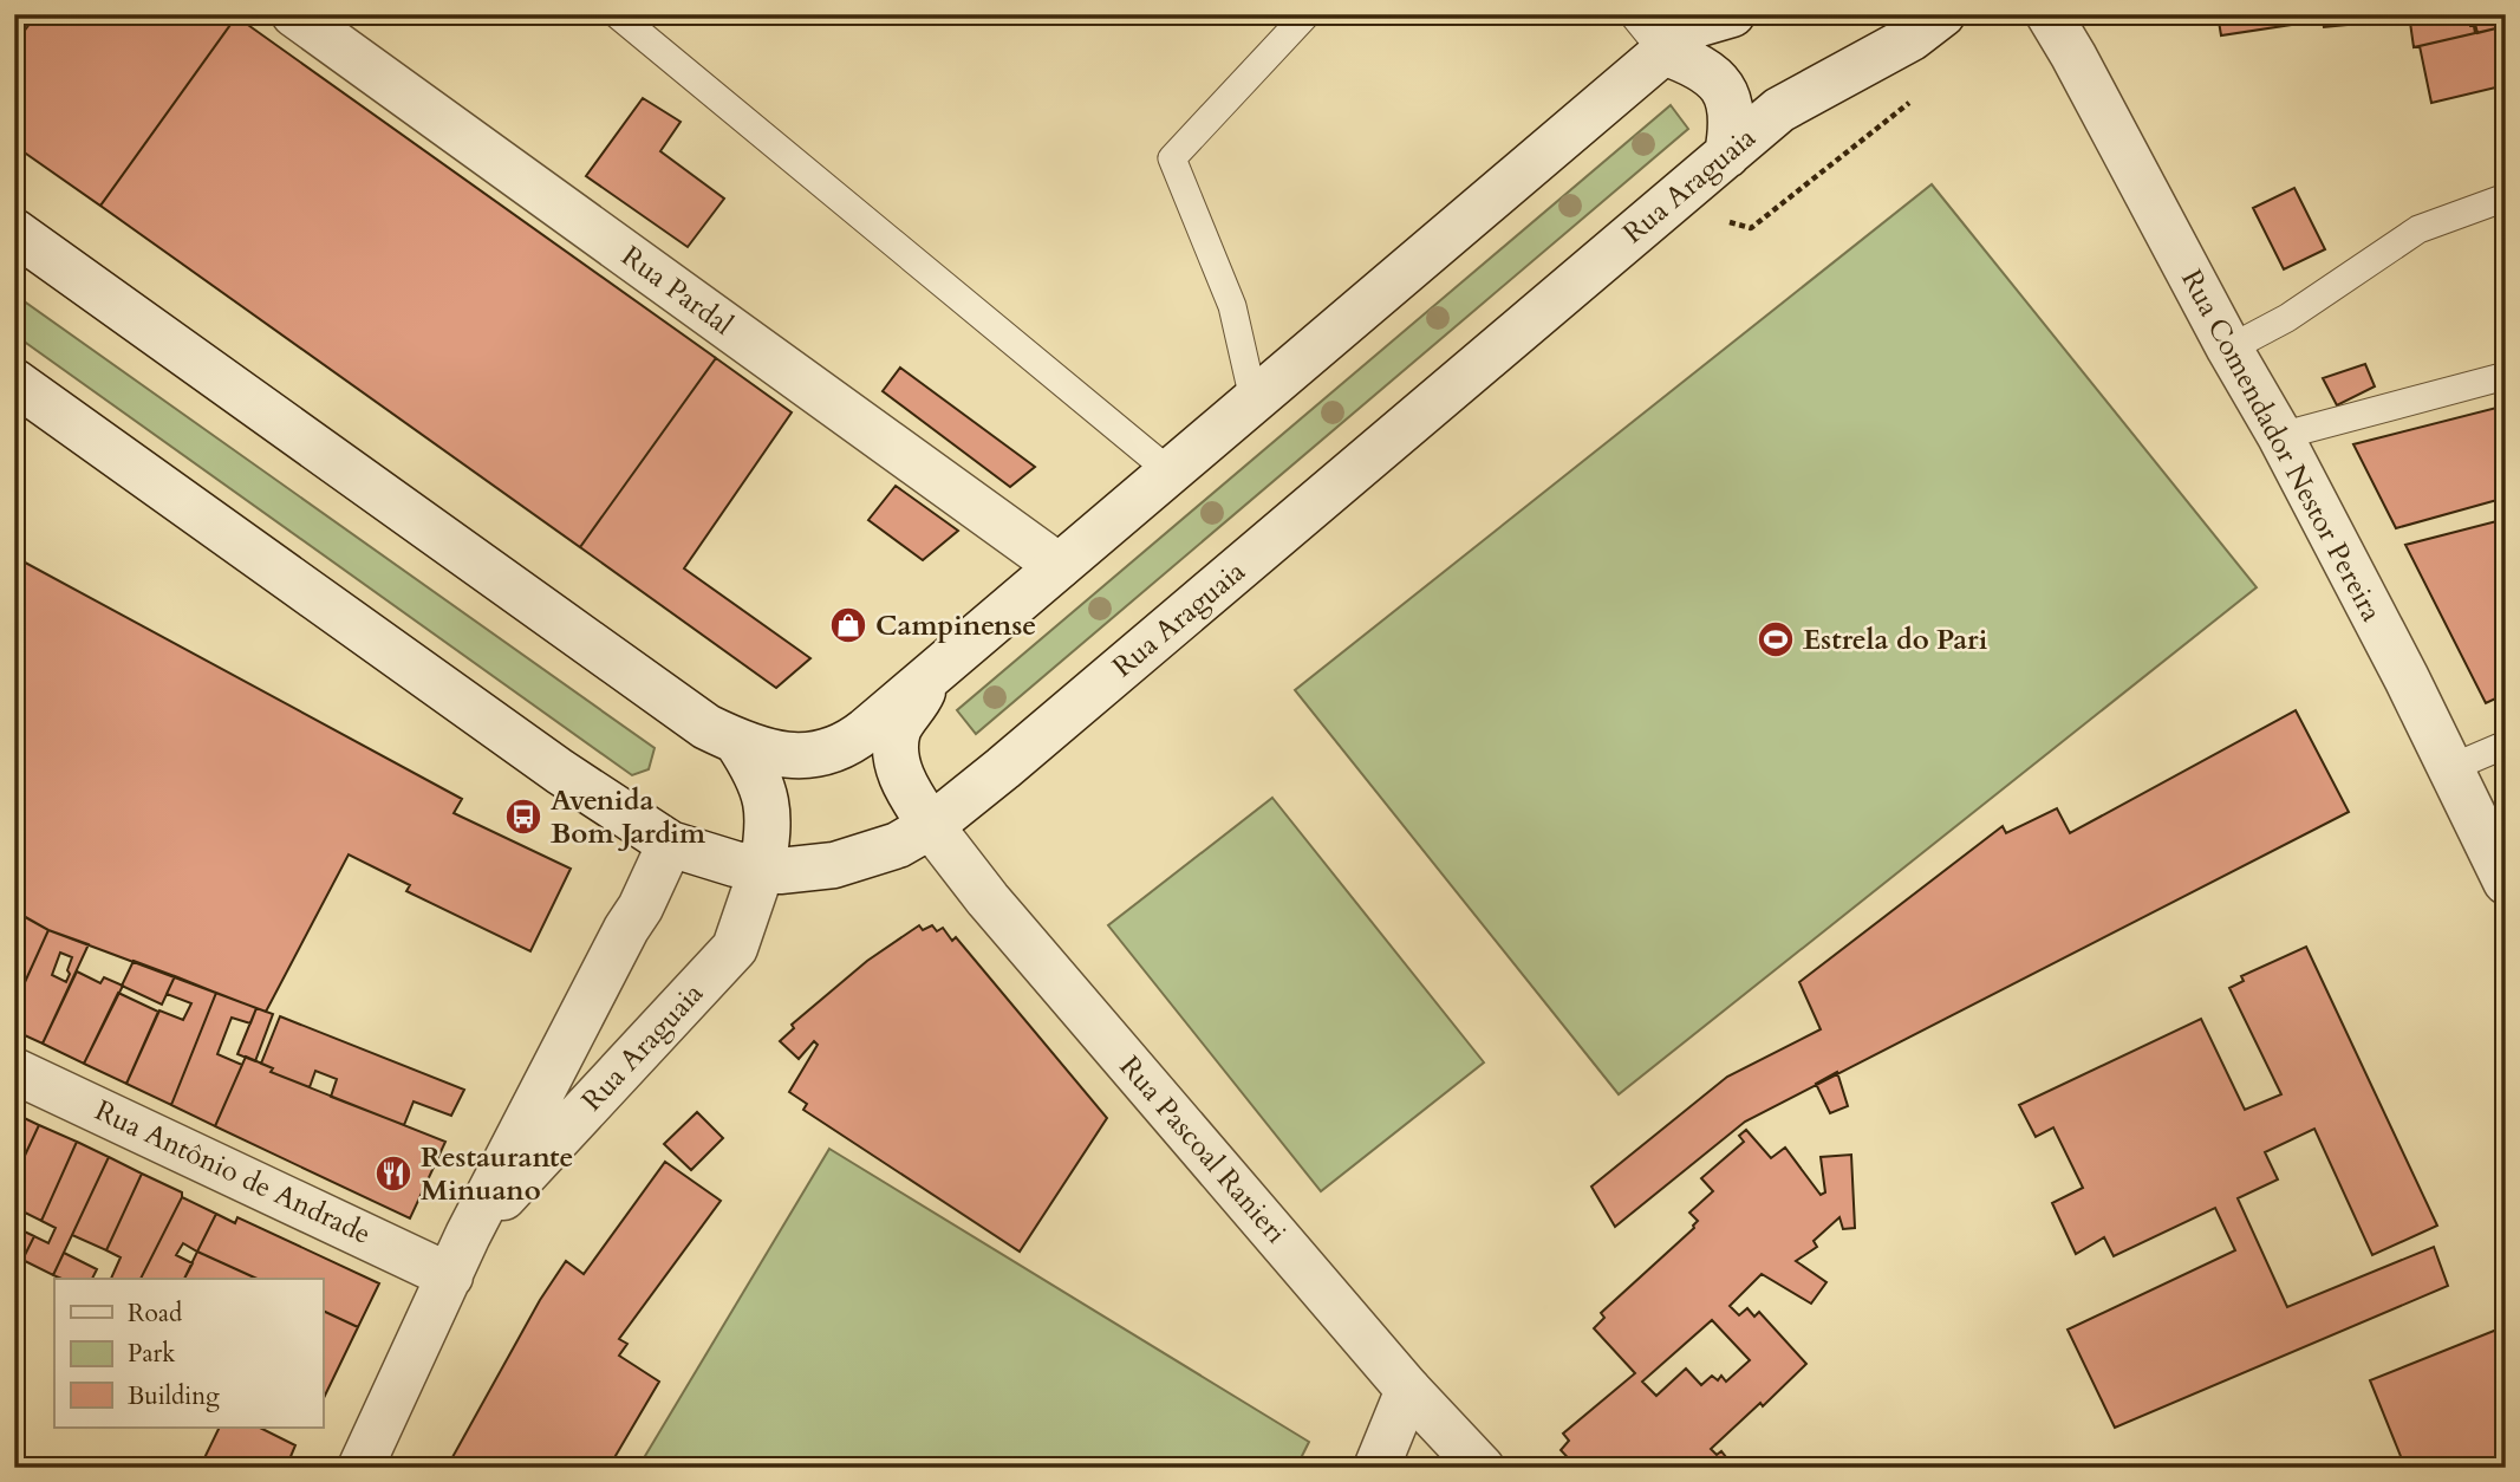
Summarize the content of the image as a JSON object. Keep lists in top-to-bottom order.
{
  "streets": {
    "main road": [
      "Rua Araguaia",
      "Rua Pardal",
      "Rua Comendador Nestor Pereira",
      "Rua Pascoal Ranieri",
      "Rua Antônio de Andrade"
    ]
  },
  "crossings": [
    ["Rua Araguaia", "Rua Pascoal Ranieri"],
    ["Rua Araguaia", "Rua Antônio de Andrade"]
  ],
  "places": {
    "shop": ["Campinense"],
    "sports": ["Estrela do Pari"],
    "bus stop": ["Avenida Bom Jardim"],
    "restaurant": ["Restaurante Minuano"]
  },
  "legend": ["Road", "Park", "Building"]
}
